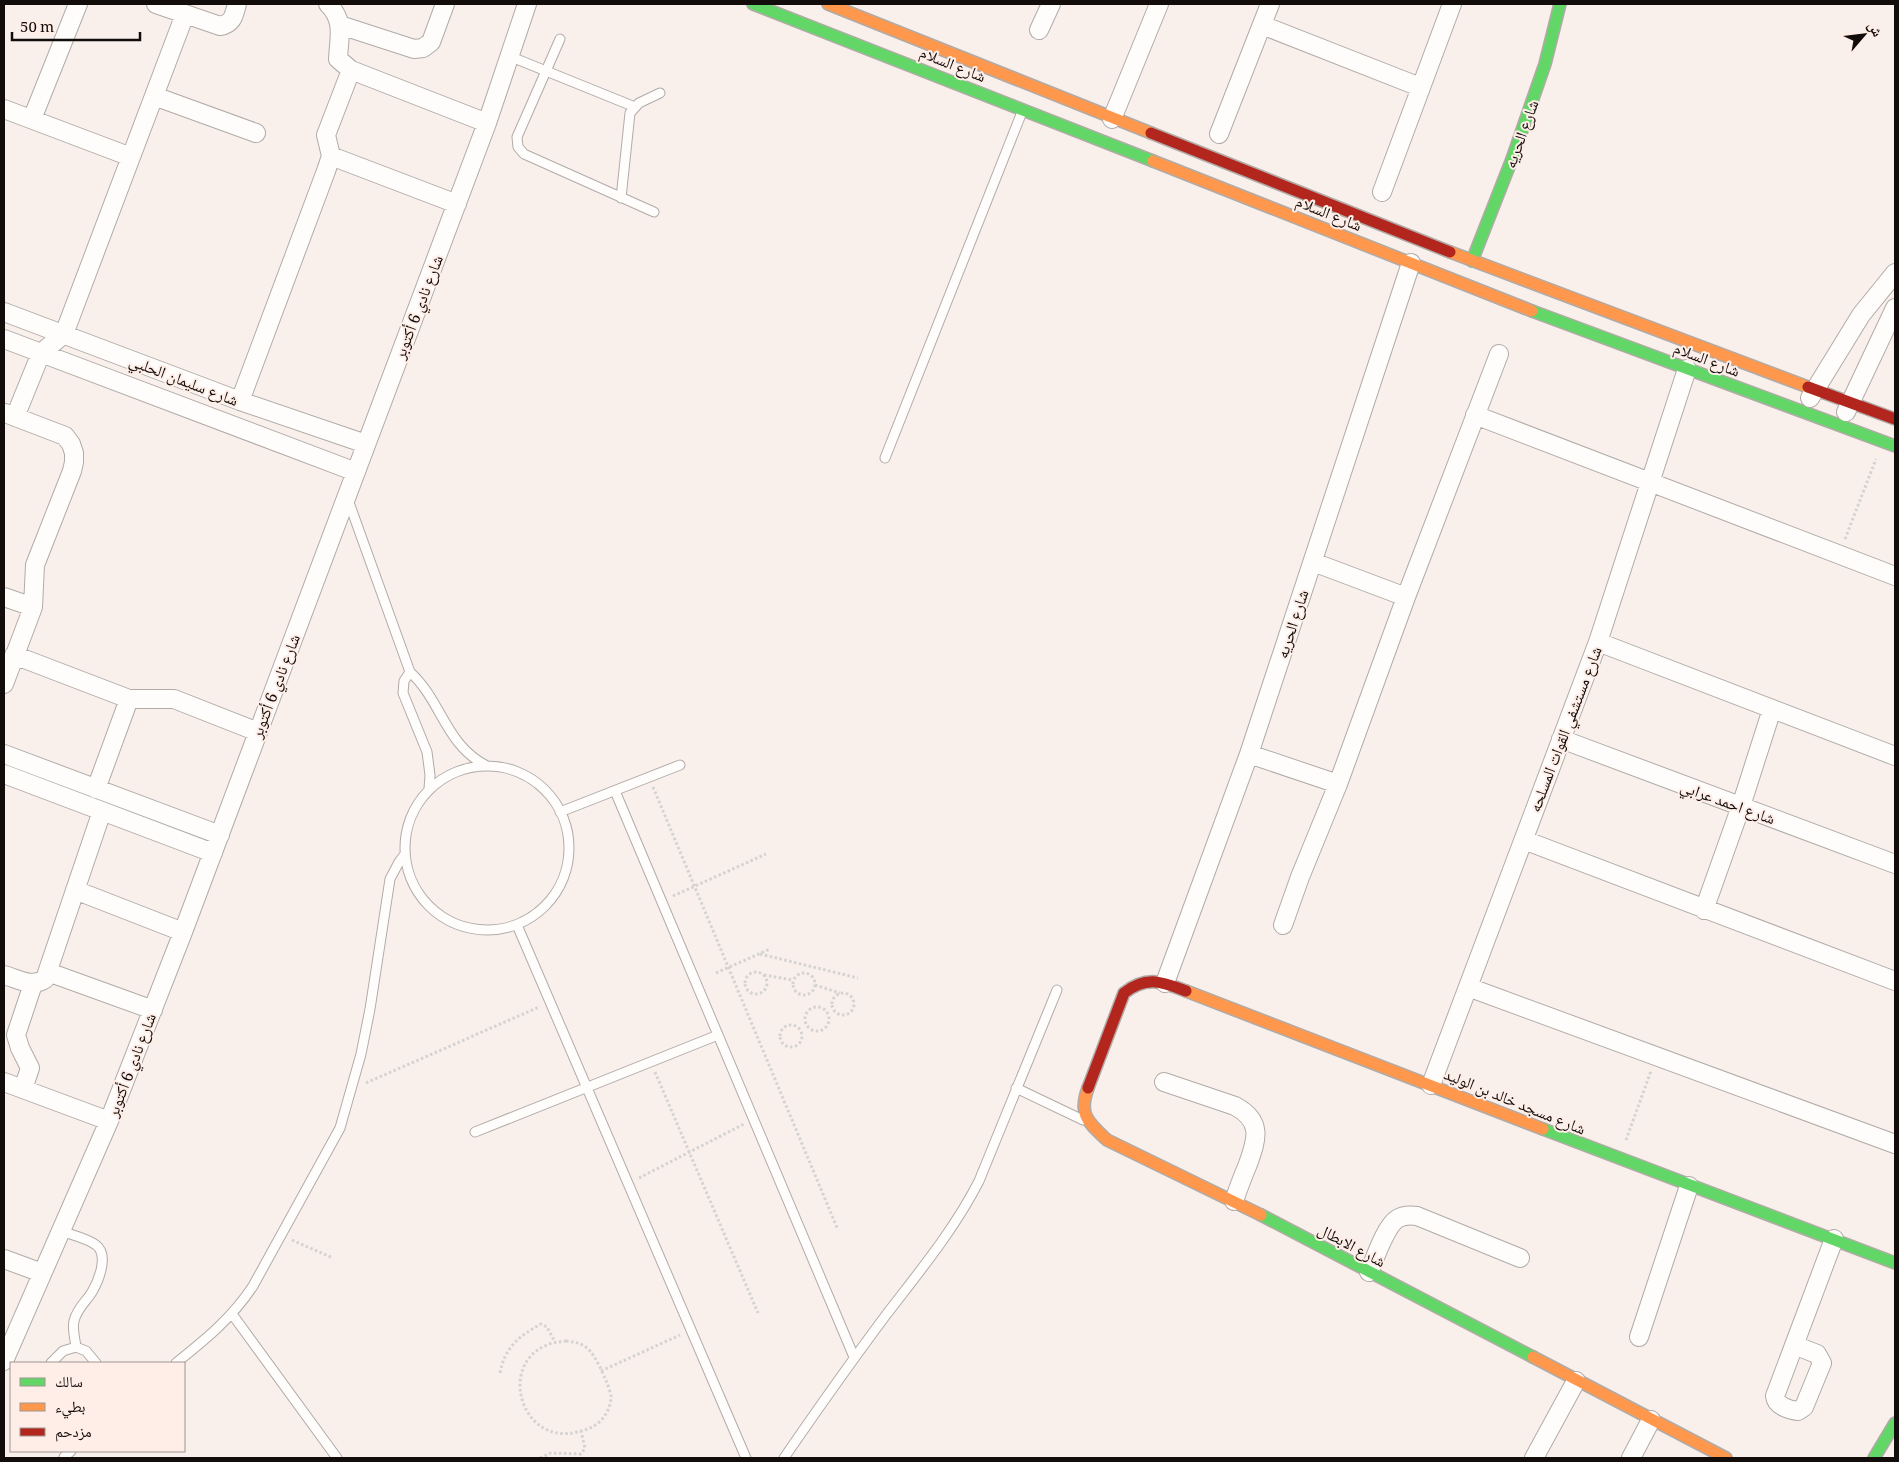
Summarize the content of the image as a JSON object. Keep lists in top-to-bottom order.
{
  "streets": {
    "street": [
      "شارع السلام",
      "شارع الحريه",
      "شارع نادي 6 أكتوبر",
      "شارع سليمان الحلبي",
      "شارع مستشفي القوات المسلحه",
      "شارع احمد عرابي",
      "شارع مسجد خالد بن الوليد",
      "شارع الابطال"
    ]
  },
  "crossings": [
    ["شارع السلام", "شارع الحريه"],
    ["شارع السلام", "شارع مستشفي القوات المسلحه"],
    ["شارع الحريه", "شارع مسجد خالد بن الوليد"],
    ["شارع نادي 6 أكتوبر", "شارع سليمان الحلبي"],
    ["شارع مستشفي القوات المسلحه", "شارع احمد عرابي"],
    ["شارع مستشفي القوات المسلحه", "شارع مسجد خالد بن الوليد"],
    ["شارع مسجد خالد بن الوليد", "شارع الابطال"]
  ],
  "legend": ["سالك", "بطيء", "مزدحم"],
  "scale_bar": "50 m",
  "north": "top right"
}
